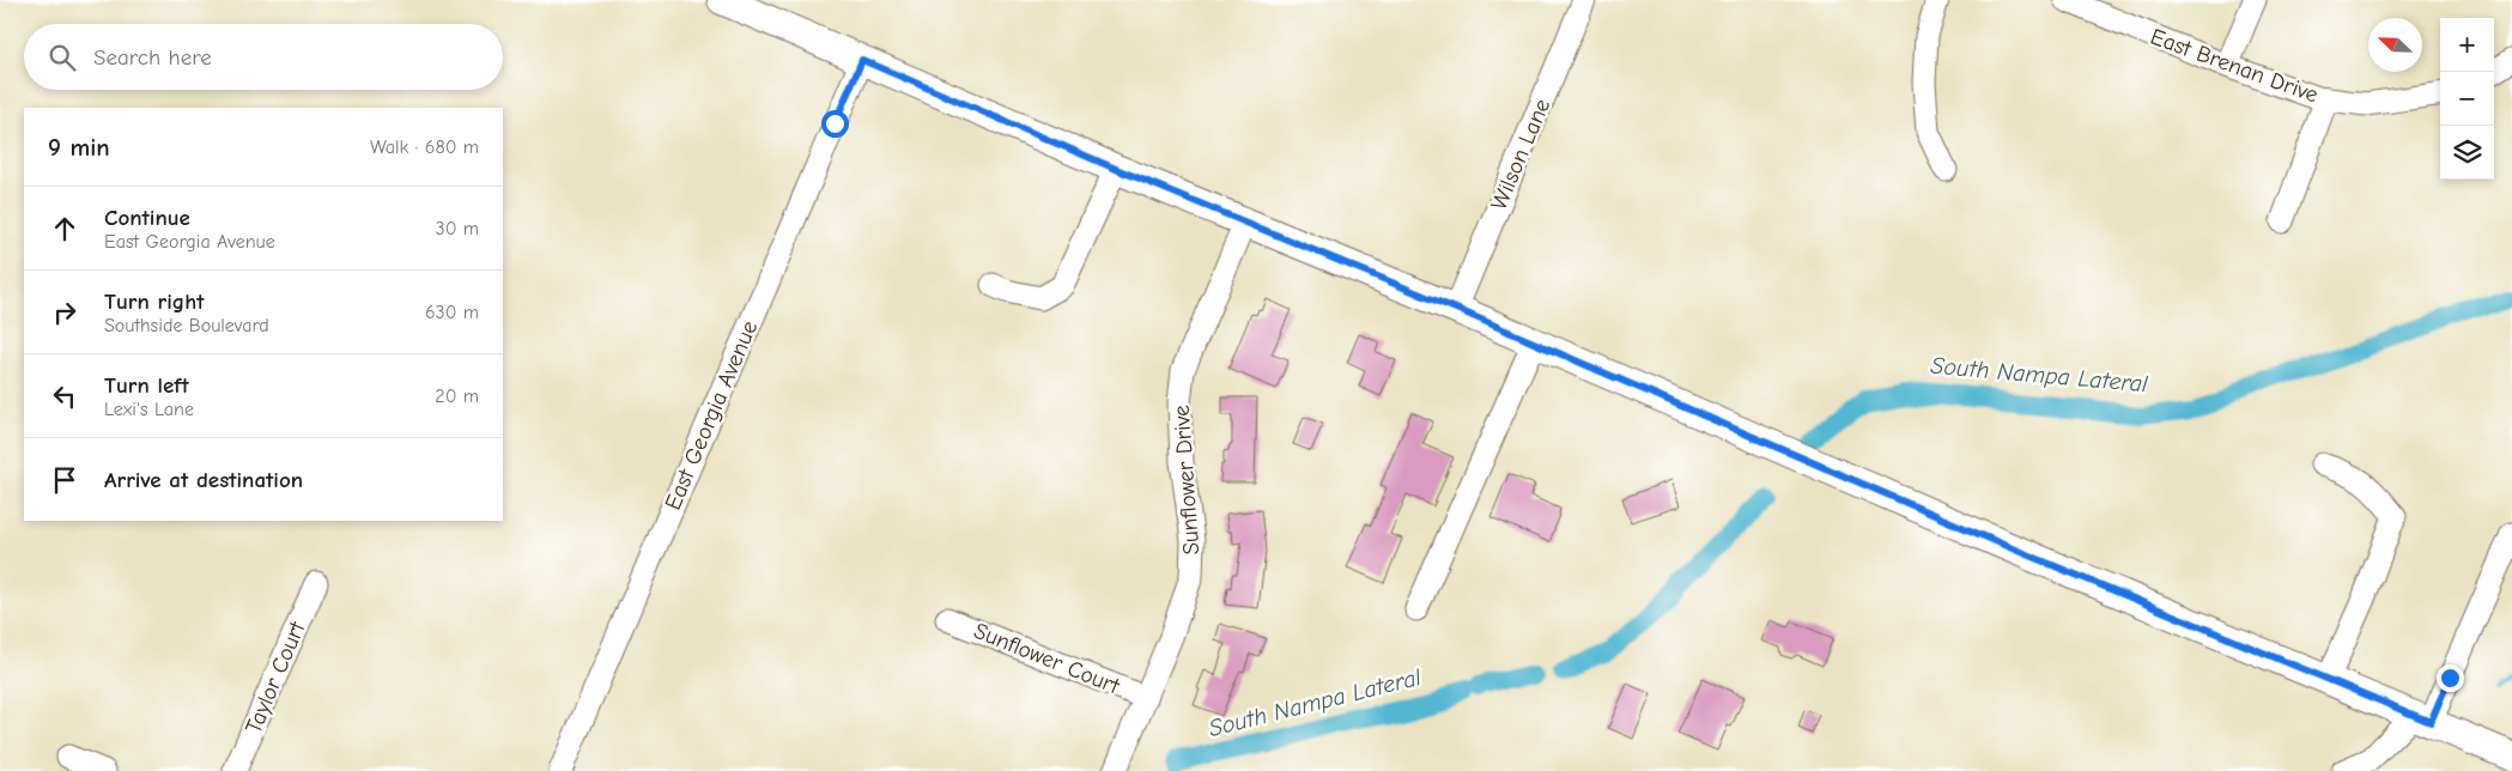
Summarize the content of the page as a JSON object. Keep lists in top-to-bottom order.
{
  "streets": {
    "street": [
      "East Brenan Drive",
      "Wilson Lane",
      "East Georgia Avenue",
      "Sunflower Drive",
      "Sunflower Court",
      "Taylor Court"
    ]
  },
  "crossings": [
    ["Sunflower Drive", "Sunflower Court"]
  ],
  "water": ["South Nampa Lateral"],
  "north": "top left",
  "page": {
    "map_buttons": ["+", "−"],
    "search": "Search here",
    "heading": ["9 min", "Walk · 680 m"],
    "list": [
      ["Continue", "East Georgia Avenue", "30 m"],
      ["Turn right", "Southside Boulevard", "630 m"],
      ["Turn left", "Lexi's Lane", "20 m"],
      "Arrive at destination"
    ]
  }
}
